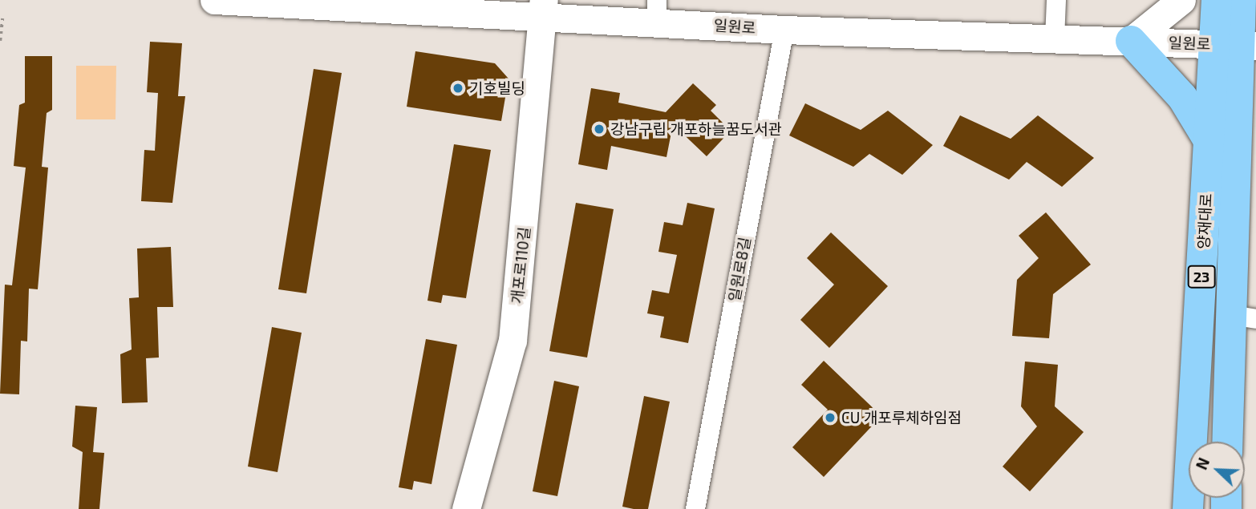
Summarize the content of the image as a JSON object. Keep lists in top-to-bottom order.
{
  "streets": {
    "main road": ["양재대로", "23"],
    "street": ["일원로", "개포로110길", "일원로8길"]
  },
  "crossings": [
    ["일원로", "양재대로"],
    ["일원로", "개포로110길"],
    ["일원로", "일원로8길"]
  ],
  "places": ["기호빌딩", "강남구립 개포하늘꿈도서관", "CU 개포루체하임점"],
  "north": "top left"
}
